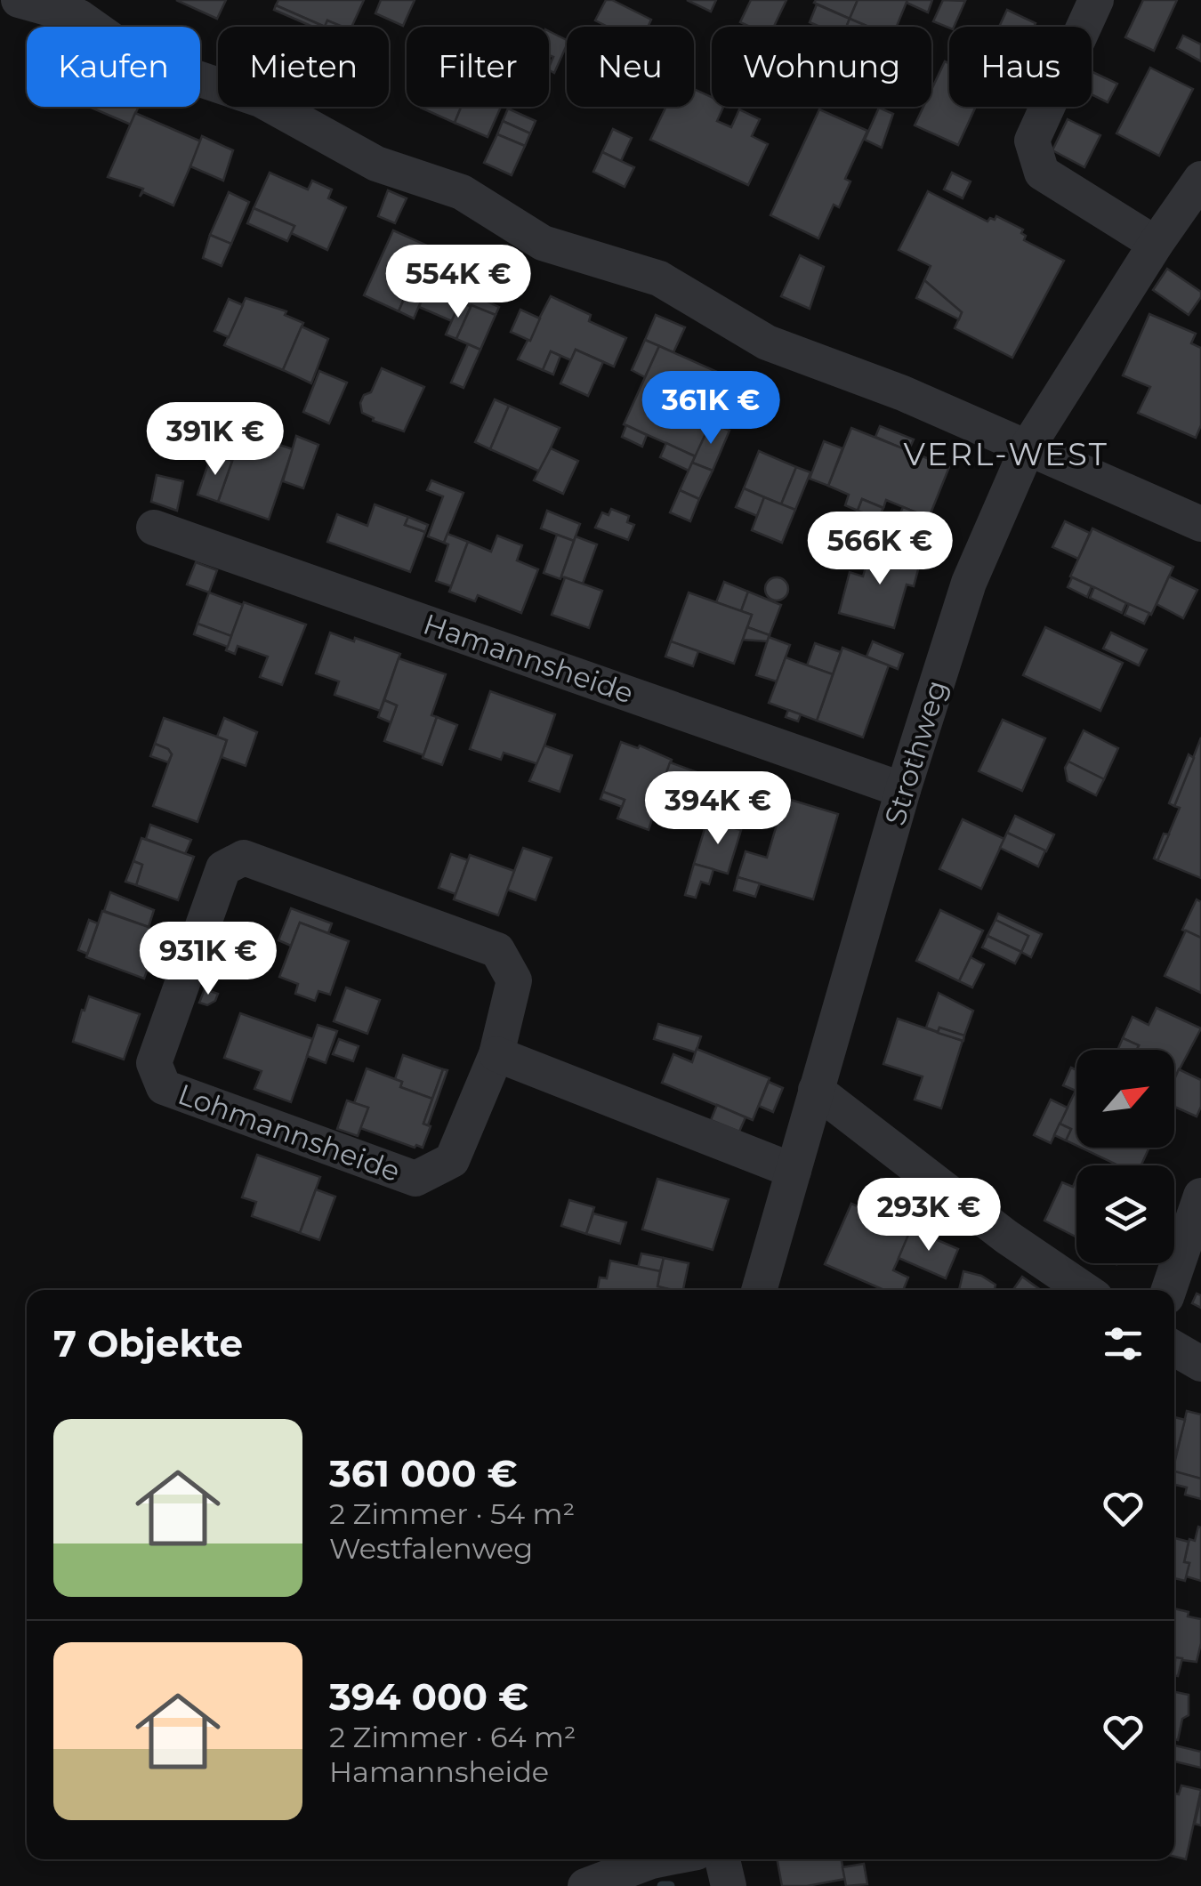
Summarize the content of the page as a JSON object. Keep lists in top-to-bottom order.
{
  "streets": {
    "street": ["Hamannsheide", "Strothweg", "Lohmannsheide"]
  },
  "crossings": [
    ["Hamannsheide", "Strothweg"]
  ],
  "districts": ["VERL-WEST"],
  "north": "top right",
  "page": {
    "chip": [
      "Kaufen",
      "Mieten",
      "Filter",
      "Neu",
      "Wohnung",
      "Haus"
    ],
    "price": [
      "554K €",
      "361K €",
      "391K €",
      "566K €",
      "394K €",
      "931K €",
      "293K €"
    ],
    "heading": "7 Objekte",
    "list": [
      {
        "name": "361 000 €",
        "note": "2 Zimmer · 54 m² · Westfalenweg"
      },
      {
        "name": "394 000 €",
        "note": "2 Zimmer · 64 m² · Hamannsheide"
      }
    ]
  }
}
